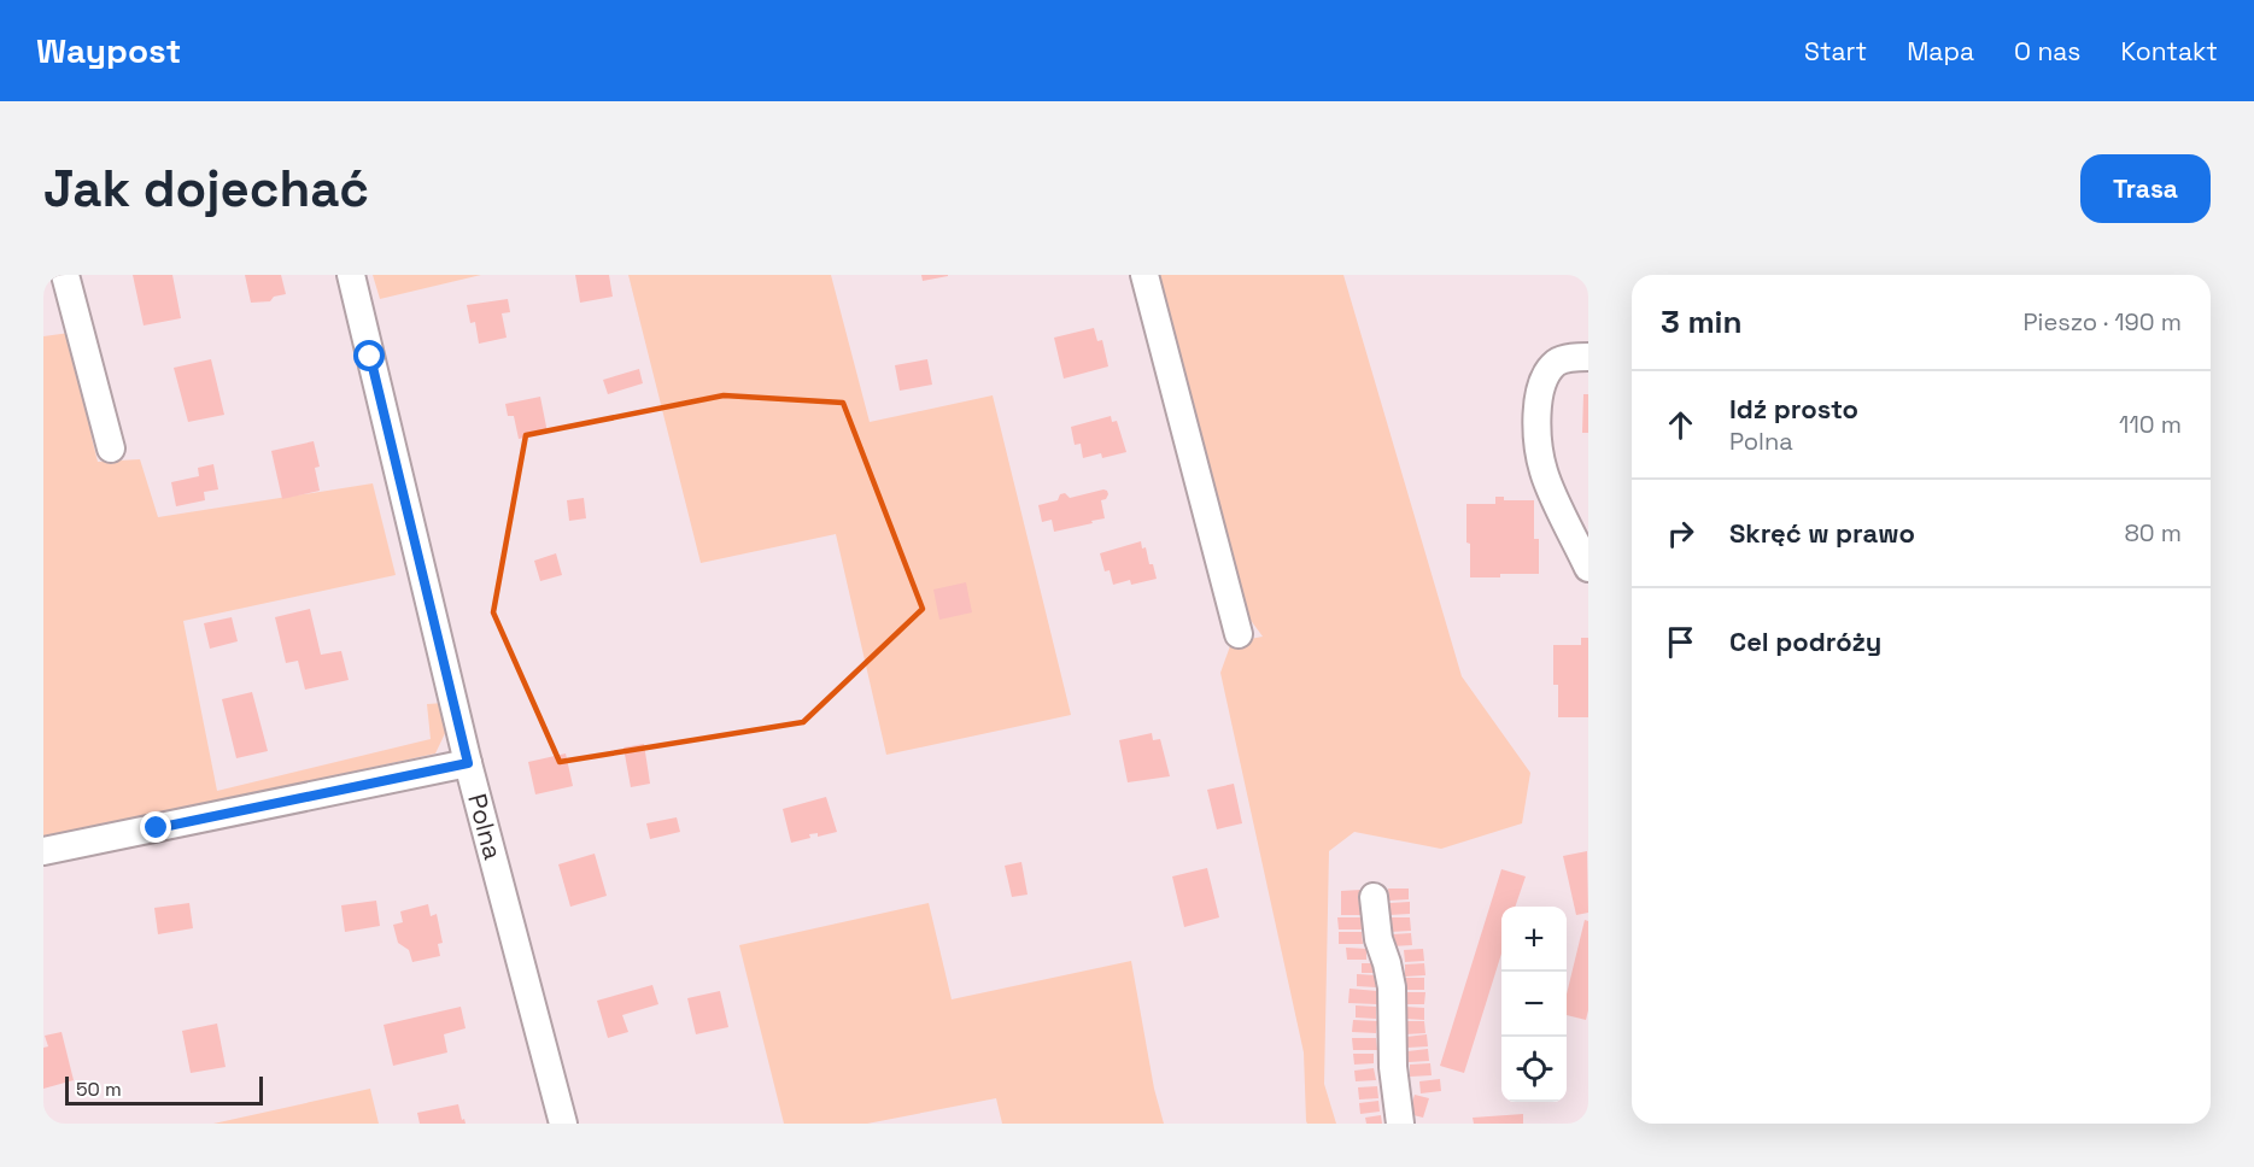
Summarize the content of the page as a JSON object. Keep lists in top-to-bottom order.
{
  "streets": {
    "street": ["Polna"]
  },
  "scale_bar": "50 m",
  "page": {
    "header": "Waypost",
    "nav": [
      "Start",
      "Mapa",
      "O nas",
      "Kontakt"
    ],
    "buttons": "Trasa",
    "title": "Jak dojechać",
    "heading": ["3 min", "Pieszo · 190 m"],
    "list": [
      ["Idź prosto", "Polna", "110 m"],
      ["Skręć w prawo", "80 m"],
      "Cel podróży"
    ],
    "map_buttons": ["+", "−"],
    "scale": "50 m"
  }
}
